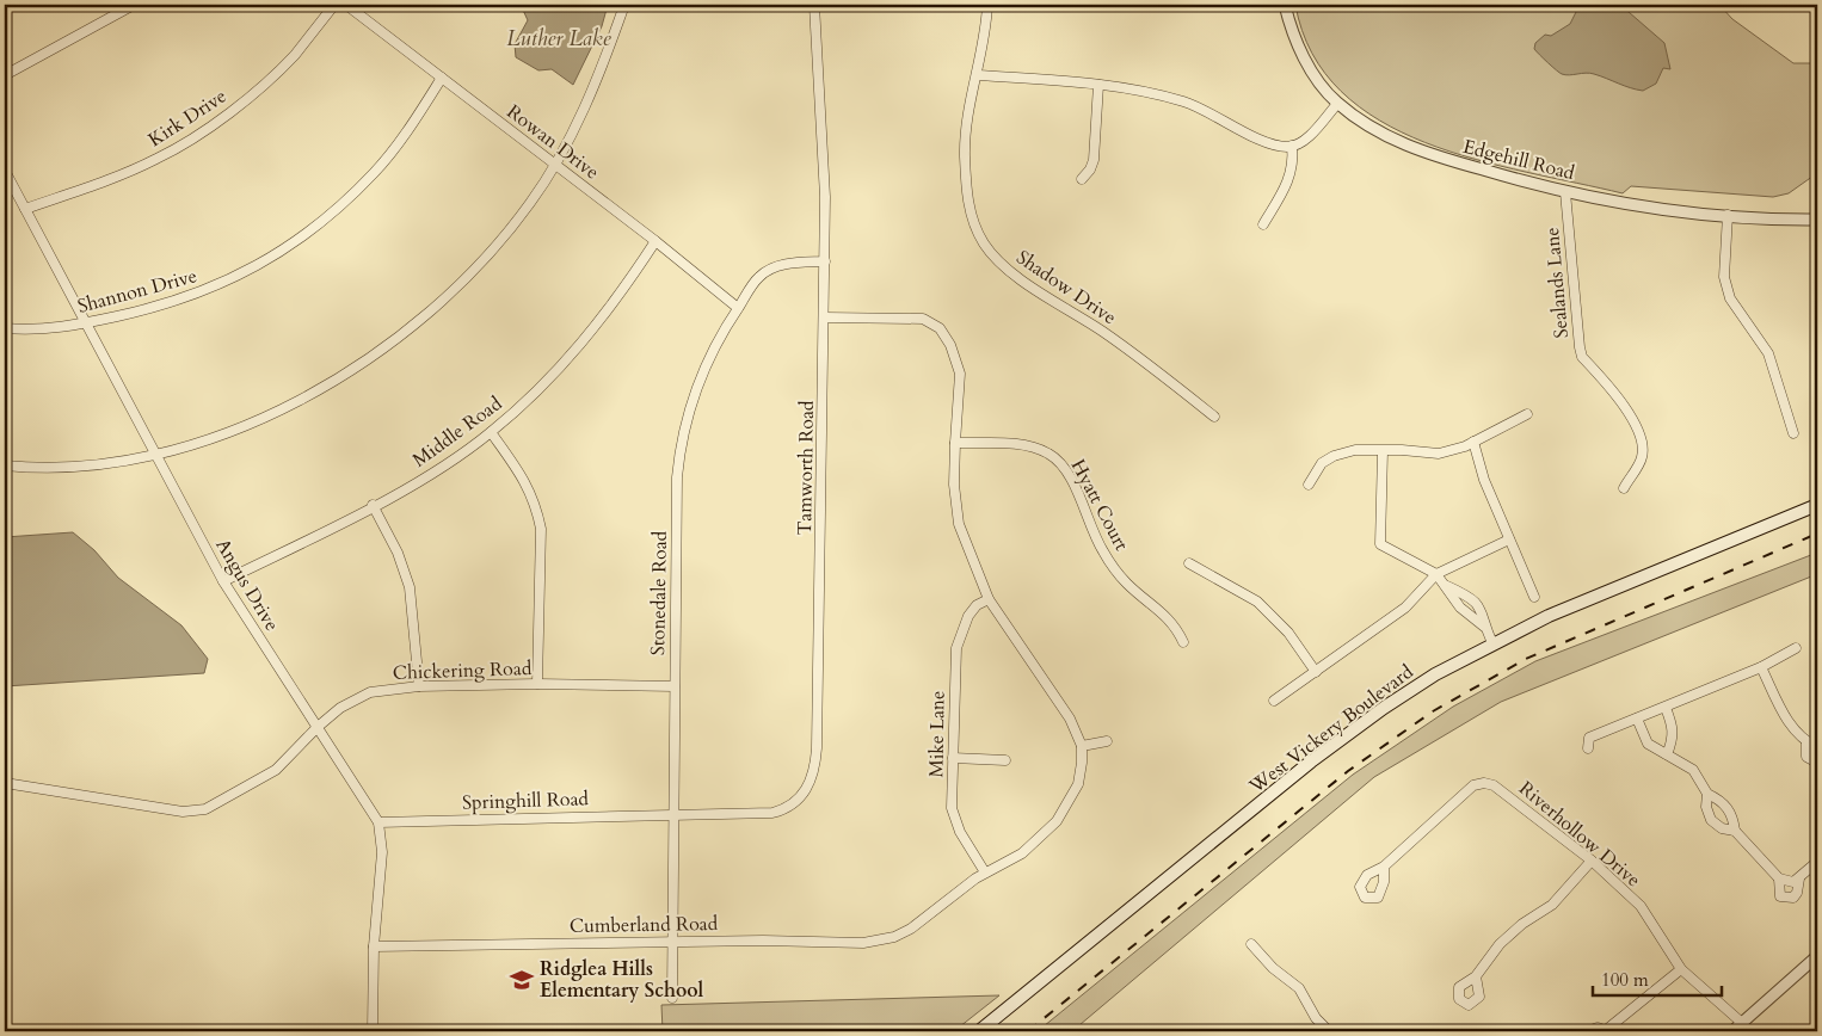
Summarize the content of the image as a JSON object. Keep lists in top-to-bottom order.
{
  "streets": {
    "main road": ["West Vickery Boulevard"],
    "street": [
      "Kirk Drive",
      "Rowan Drive",
      "Edgehill Road",
      "Sealands Lane",
      "Shadow Drive",
      "Shannon Drive",
      "Middle Road",
      "Tamworth Road",
      "Hyatt Court",
      "Angus Drive",
      "Stonedale Road",
      "Chickering Road",
      "Mike Lane",
      "Springhill Road",
      "Riverhollow Drive",
      "Cumberland Road"
    ]
  },
  "crossings": [
    ["Kirk Drive", "Angus Drive"],
    ["Rowan Drive", "Shannon Drive"],
    ["Rowan Drive", "Middle Road"],
    ["Rowan Drive", "Stonedale Road"],
    ["Edgehill Road", "Sealands Lane"],
    ["Shannon Drive", "Angus Drive"],
    ["Middle Road", "Angus Drive"],
    ["Tamworth Road", "Stonedale Road"],
    ["Tamworth Road", "Springhill Road"],
    ["Angus Drive", "Chickering Road"],
    ["Angus Drive", "Springhill Road"],
    ["Angus Drive", "Cumberland Road"],
    ["Stonedale Road", "Chickering Road"],
    ["Stonedale Road", "Springhill Road"],
    ["Stonedale Road", "Cumberland Road"],
    ["Mike Lane", "Cumberland Road"]
  ],
  "water": ["Luther Lake"],
  "places": {
    "school or university": ["Ridglea Hills Elementary School"]
  },
  "scale_bar": "100 m"
}
